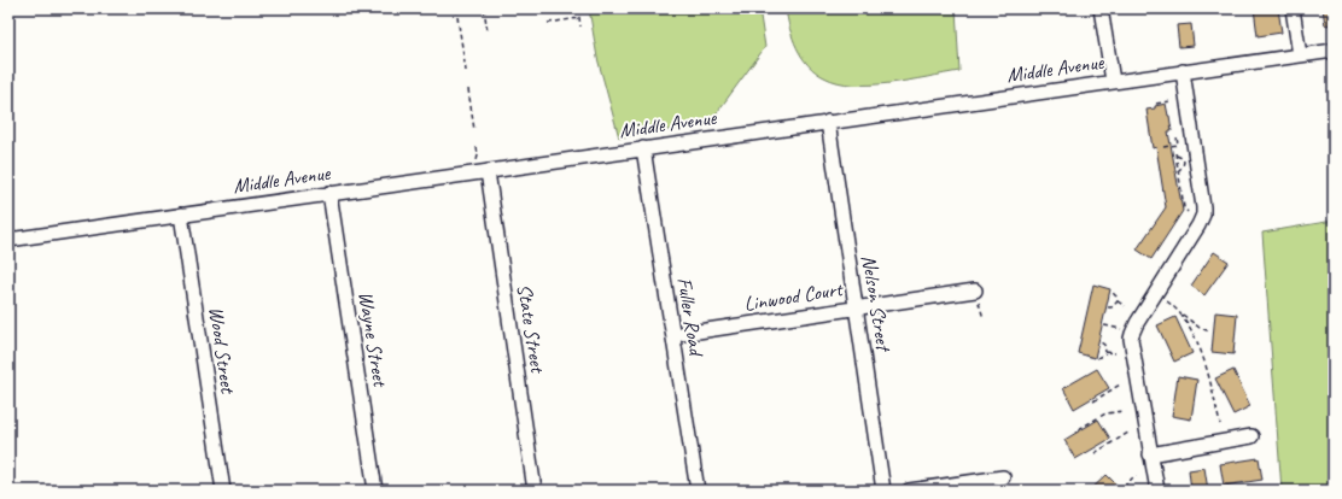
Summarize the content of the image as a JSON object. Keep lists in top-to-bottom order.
{
  "streets": {
    "street": [
      "Middle Avenue",
      "Linwood Court",
      "Nelson Street",
      "Fuller Road",
      "State Street",
      "Wayne Street",
      "Wood Street"
    ]
  },
  "crossings": [
    ["Middle Avenue", "Nelson Street"],
    ["Middle Avenue", "Fuller Road"],
    ["Middle Avenue", "State Street"],
    ["Middle Avenue", "Wayne Street"],
    ["Middle Avenue", "Wood Street"],
    ["Linwood Court", "Nelson Street"],
    ["Linwood Court", "Fuller Road"]
  ]
}
